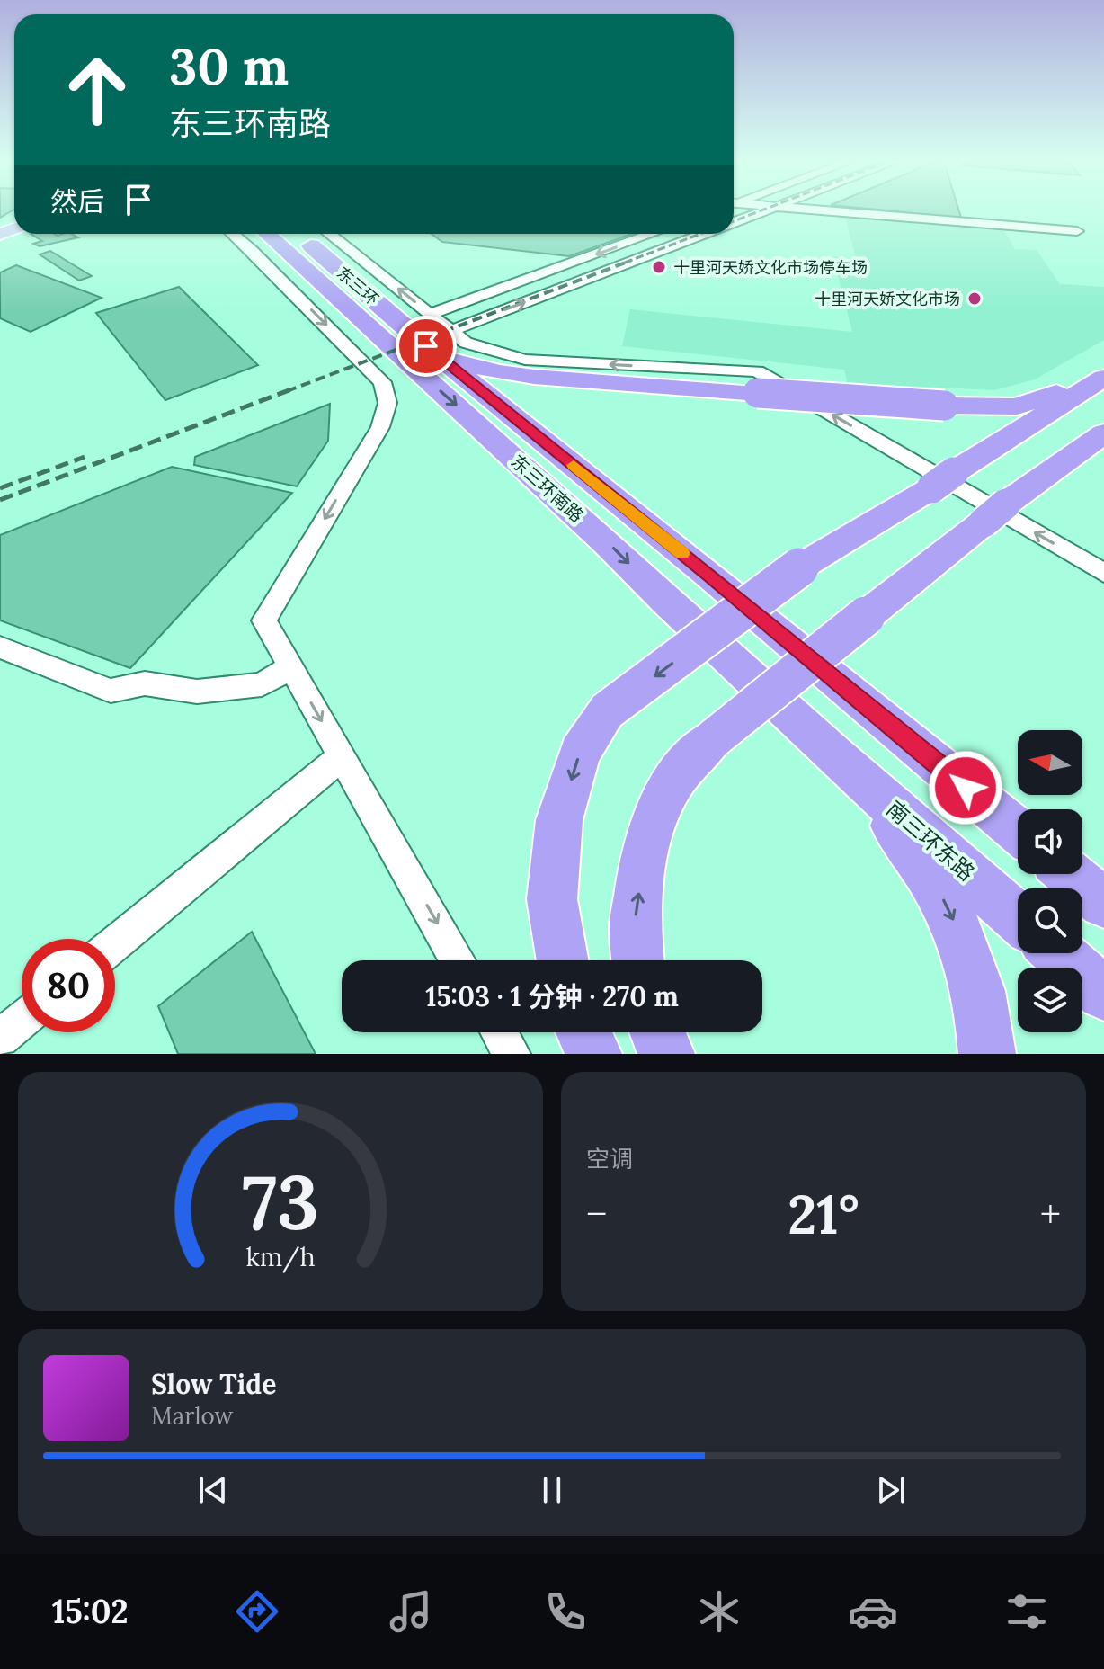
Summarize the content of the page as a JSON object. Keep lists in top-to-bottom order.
{
  "streets": {
    "highway": ["东三环", "东三环南路", "南三环东路"]
  },
  "crossings": [
    ["东三环", "东三环南路"],
    ["东三环南路", "南三环东路"]
  ],
  "places": ["十里河天娇文化市场停车场", "十里河天娇文化市场"],
  "north": "left",
  "page": {
    "turn": ["30 m", "东三环南路"],
    "then": "然后",
    "limit": "80",
    "trip": "15:03 · 1 分钟 · 270 m",
    "tile": "空调",
    "heat": ["−", "21°", "+"],
    "song": ["Slow Tide", "Marlow"],
    "tabs": "15:02",
    "gauge": ["73", "km/h"]
  }
}
